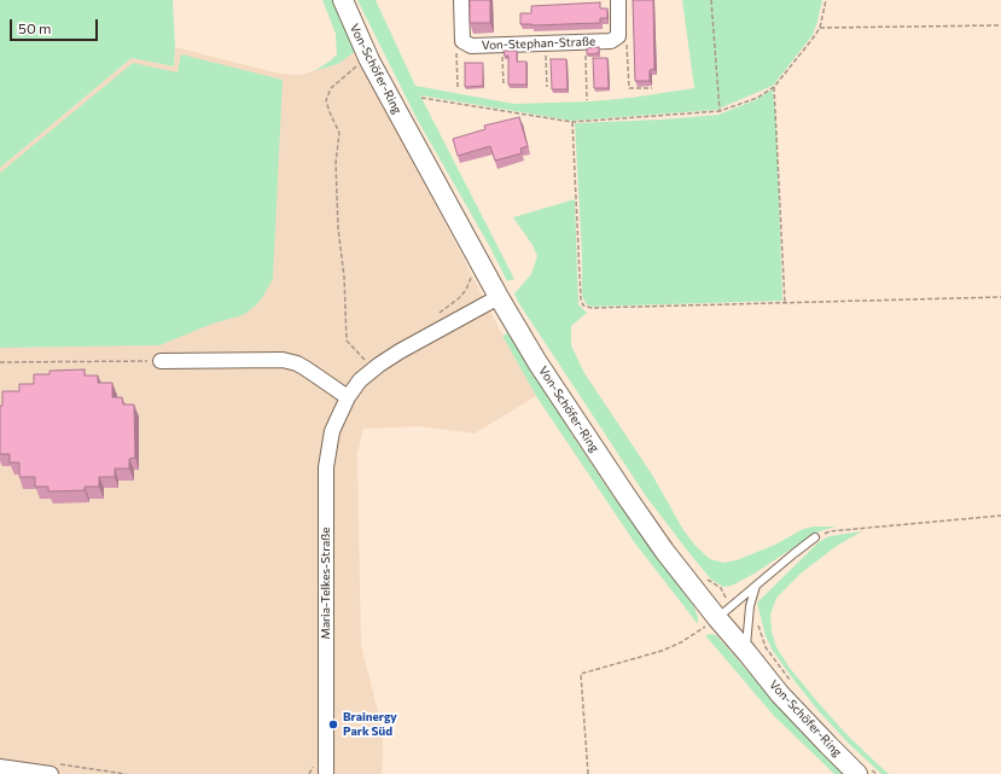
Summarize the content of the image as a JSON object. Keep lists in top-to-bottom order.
{
  "streets": {
    "main road": ["Von-Schöfer-Ring"],
    "street": ["Von-Stephan-Straße", "Maria-Telkes-Straße"]
  },
  "crossings": [
    ["Von-Schöfer-Ring", "Maria-Telkes-Straße"]
  ],
  "places": ["Brainergy Park Süd"],
  "scale_bar": "50 m"
}
